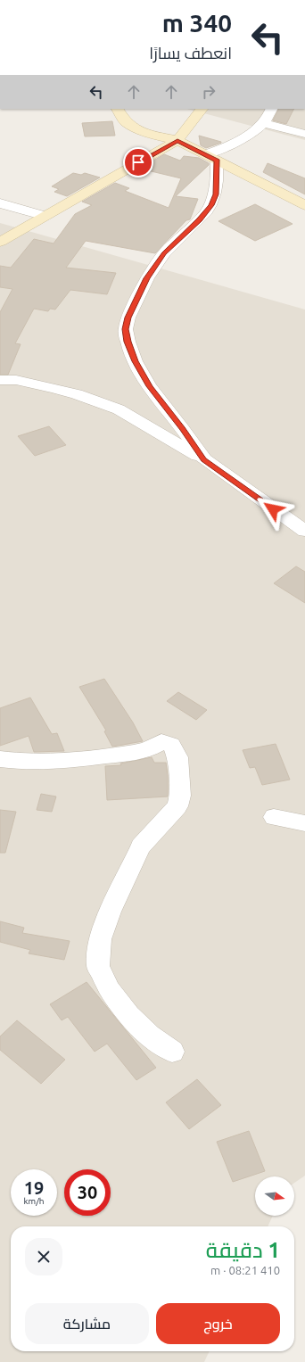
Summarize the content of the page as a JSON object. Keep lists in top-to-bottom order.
{
  "north": "right",
  "page": {
    "turn": ["340 m", "انعطف يسارًا"],
    "speed": "19 km/h",
    "limit": "30",
    "heading": ["1 دقيقة", "410 m · 08:21"],
    "buttons": ["خروج", "مشاركة"]
  }
}
